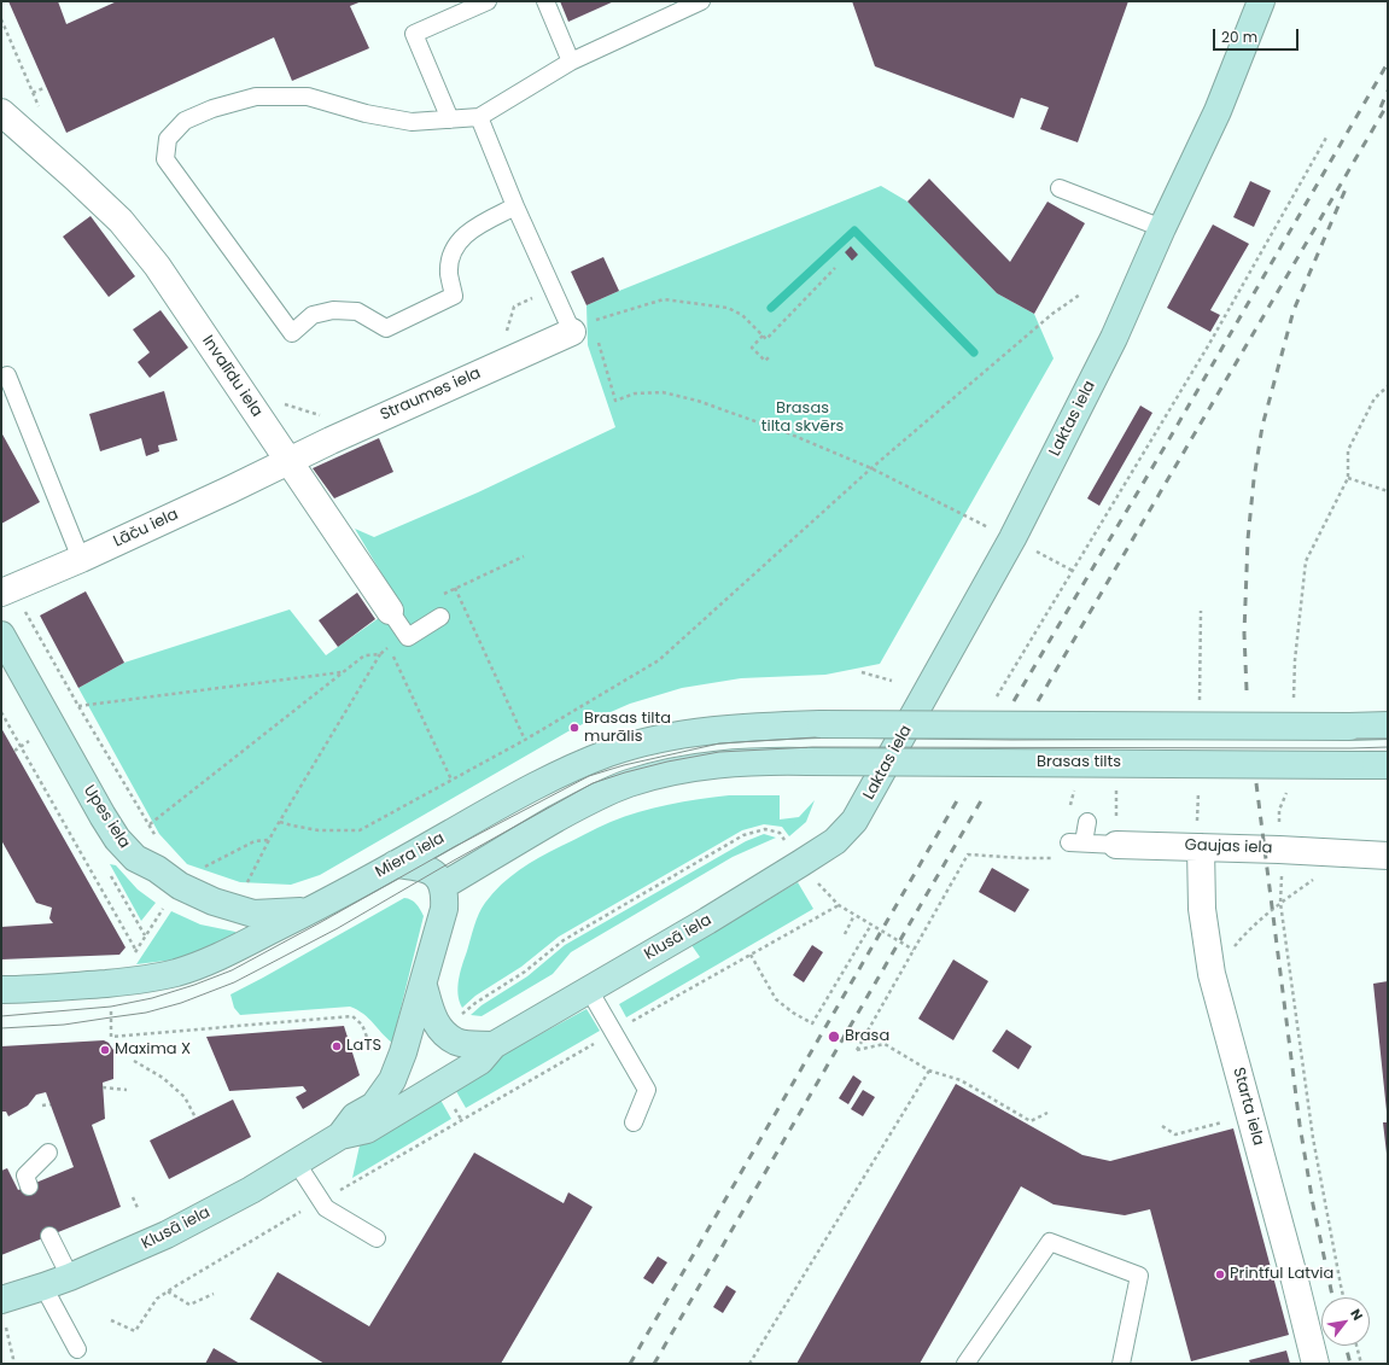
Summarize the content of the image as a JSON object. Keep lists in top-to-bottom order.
{
  "streets": {
    "street": [
      "Invalīdu iela",
      "Straumes iela",
      "Laktas iela",
      "Lāču iela",
      "Brasas tilts",
      "Upes iela",
      "Gaujas iela",
      "Miera iela",
      "Klusā iela",
      "Starta iela"
    ]
  },
  "crossings": [
    ["Invalīdu iela", "Straumes iela"],
    ["Invalīdu iela", "Lāču iela"],
    ["Straumes iela", "Lāču iela"],
    ["Laktas iela", "Klusā iela"],
    ["Brasas tilts", "Klusā iela"],
    ["Upes iela", "Miera iela"],
    ["Gaujas iela", "Starta iela"]
  ],
  "parks": ["Brasas tilta skvērs"],
  "places": [
    "Brasas tilta murālis",
    "Brasa",
    "LaTS",
    "Maxima X",
    "Printful Latvia"
  ],
  "scale_bar": "20 m",
  "north": "top right"
}
